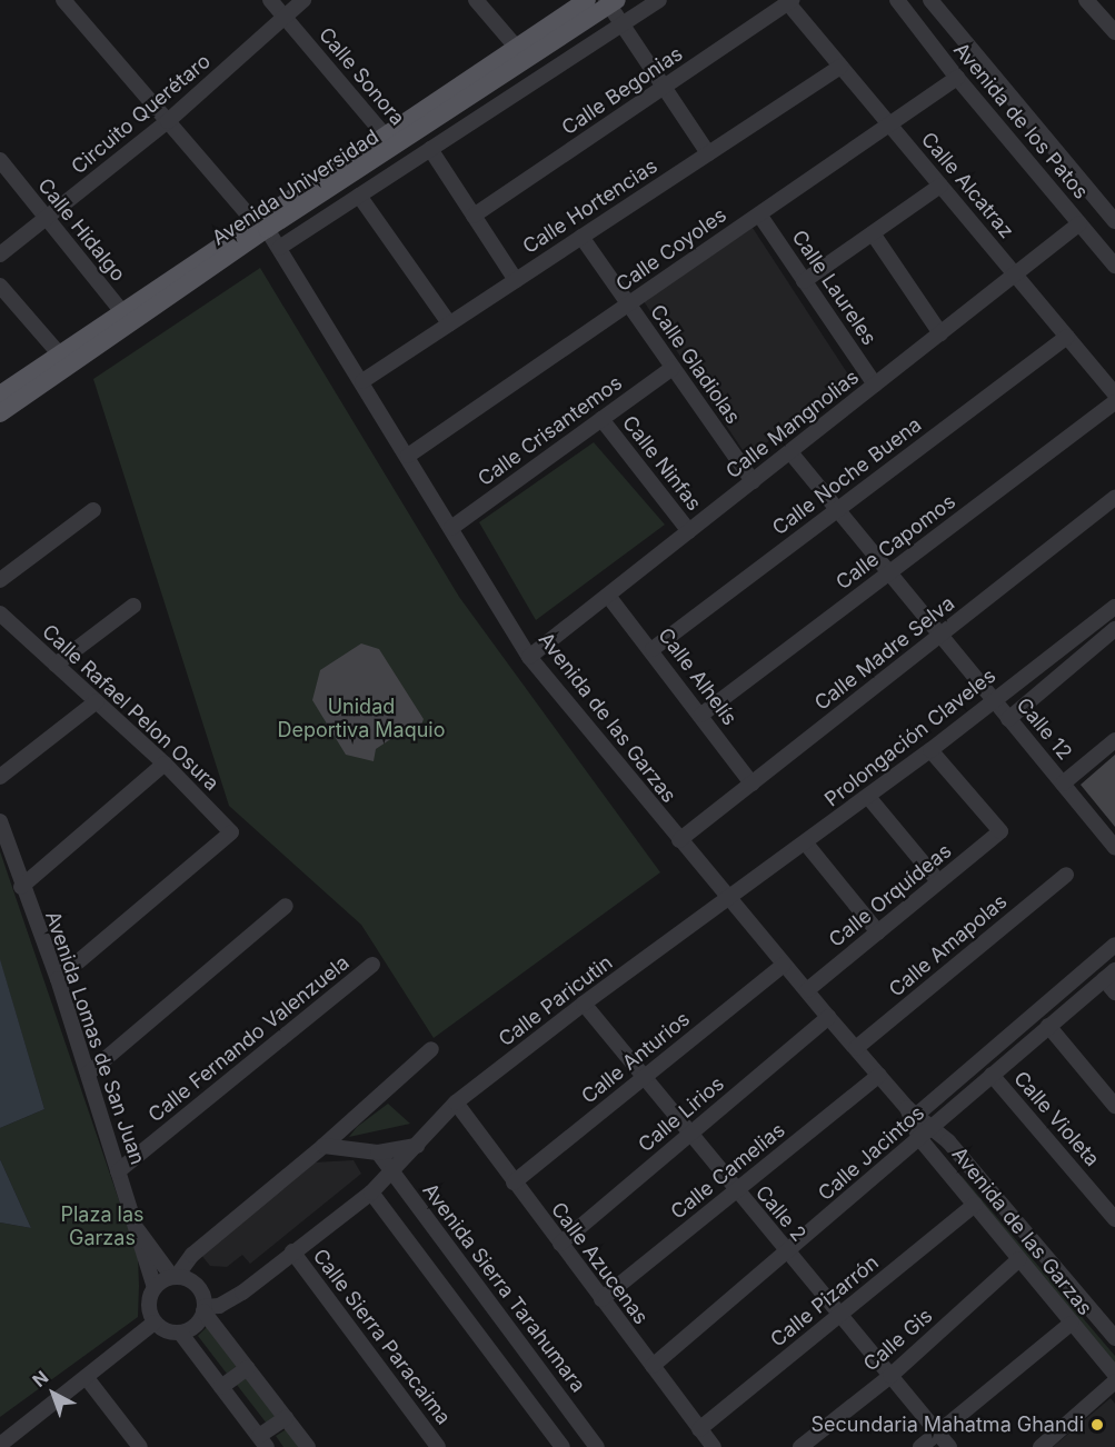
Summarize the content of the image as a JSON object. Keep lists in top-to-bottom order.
{
  "streets": {
    "main road": ["Avenida Universidad"],
    "street": [
      "Calle Sonora",
      "Calle Begonias",
      "Circuito Querétaro",
      "Avenida de los Patos",
      "Calle Alcatraz",
      "Calle Hortencias",
      "Calle Hidalgo",
      "Calle Coyoles",
      "Calle Laureles",
      "Calle Gladiolas",
      "Calle Mangnolias",
      "Calle Crisantemos",
      "Calle Ninfas",
      "Calle Noche Buena",
      "Calle Capomos",
      "Calle Madre Selva",
      "Calle Alhelís",
      "Calle Rafael Pelon Osura",
      "Avenida de las Garzas",
      "Calle 12",
      "Prolongación Claveles",
      "Calle Orquídeas",
      "Calle Amapolas",
      "Calle Paricutin",
      "Avenida Lomas de San Juan",
      "Calle Fernando Valenzuela",
      "Calle Anturios",
      "Calle Lirios",
      "Calle Violeta",
      "Calle Jacintos",
      "Calle Camelias",
      "Calle 2",
      "Calle Azucenas",
      "Avenida Sierra Tarahumara",
      "Calle Pizarrón",
      "Calle Sierra Paracaima",
      "Calle Gis"
    ]
  },
  "crossings": [
    ["Calle Sonora", "Circuito Querétaro"],
    ["Calle Sonora", "Avenida Universidad"],
    ["Calle Begonias", "Calle Alcatraz"],
    ["Circuito Querétaro", "Calle Hidalgo"],
    ["Circuito Querétaro", "Avenida de las Garzas"],
    ["Avenida de los Patos", "Calle Coyoles"],
    ["Avenida de los Patos", "Calle Mangnolias"],
    ["Calle Alcatraz", "Calle Hortencias"],
    ["Calle Alcatraz", "Calle Coyoles"],
    ["Calle Alcatraz", "Calle Mangnolias"],
    ["Calle Alcatraz", "Calle Noche Buena"],
    ["Avenida Universidad", "Calle Hidalgo"],
    ["Avenida Universidad", "Avenida de las Garzas"],
    ["Calle Hortencias", "Calle Gladiolas"],
    ["Calle Hortencias", "Avenida de las Garzas"],
    ["Calle Coyoles", "Calle Laureles"],
    ["Calle Coyoles", "Calle Gladiolas"],
    ["Calle Coyoles", "Avenida de las Garzas"],
    ["Calle Laureles", "Calle Mangnolias"],
    ["Calle Gladiolas", "Calle Mangnolias"],
    ["Calle Gladiolas", "Calle Crisantemos"],
    ["Calle Mangnolias", "Calle Ninfas"],
    ["Calle Mangnolias", "Calle Alhelís"],
    ["Calle Mangnolias", "Avenida de las Garzas"],
    ["Calle Mangnolias", "Calle 12"],
    ["Calle Crisantemos", "Calle Ninfas"],
    ["Calle Crisantemos", "Avenida de las Garzas"],
    ["Calle Noche Buena", "Calle Alhelís"],
    ["Calle Noche Buena", "Calle 12"],
    ["Calle Capomos", "Calle Alhelís"],
    ["Calle Capomos", "Calle 12"],
    ["Calle Madre Selva", "Calle Alhelís"],
    ["Calle Madre Selva", "Avenida de las Garzas"],
    ["Calle Madre Selva", "Calle 12"],
    ["Calle Rafael Pelon Osura", "Avenida Lomas de San Juan"],
    ["Avenida de las Garzas", "Prolongación Claveles"],
    ["Avenida de las Garzas", "Calle Orquídeas"],
    ["Avenida de las Garzas", "Calle Amapolas"],
    ["Avenida de las Garzas", "Calle Paricutin"],
    ["Avenida de las Garzas", "Calle Anturios"],
    ["Avenida de las Garzas", "Calle Lirios"],
    ["Avenida de las Garzas", "Calle Jacintos"],
    ["Avenida de las Garzas", "Calle Camelias"],
    ["Avenida de las Garzas", "Calle Pizarrón"],
    ["Avenida de las Garzas", "Calle Gis"],
    ["Calle 12", "Prolongación Claveles"],
    ["Prolongación Claveles", "Calle Orquídeas"],
    ["Prolongación Claveles", "Calle Paricutin"],
    ["Calle Paricutin", "Avenida Lomas de San Juan"],
    ["Calle Paricutin", "Calle 2"],
    ["Calle Paricutin", "Calle Azucenas"],
    ["Calle Paricutin", "Avenida Sierra Tarahumara"],
    ["Calle Paricutin", "Calle Sierra Paracaima"],
    ["Avenida Lomas de San Juan", "Calle Fernando Valenzuela"],
    ["Calle Anturios", "Calle 2"],
    ["Calle Anturios", "Calle Azucenas"],
    ["Calle Lirios", "Calle 2"],
    ["Calle Lirios", "Calle Azucenas"],
    ["Calle Violeta", "Calle Jacintos"],
    ["Calle Jacintos", "Calle 2"],
    ["Calle Jacintos", "Calle Azucenas"],
    ["Calle Camelias", "Calle 2"],
    ["Calle Camelias", "Calle Azucenas"],
    ["Calle 2", "Calle Pizarrón"],
    ["Calle 2", "Calle Gis"],
    ["Calle Azucenas", "Calle Pizarrón"]
  ],
  "parks": ["Unidad Deportiva Maquio", "Plaza las Garzas"],
  "places": ["Secundaria Mahatma Ghandi"],
  "north": "top left"
}
